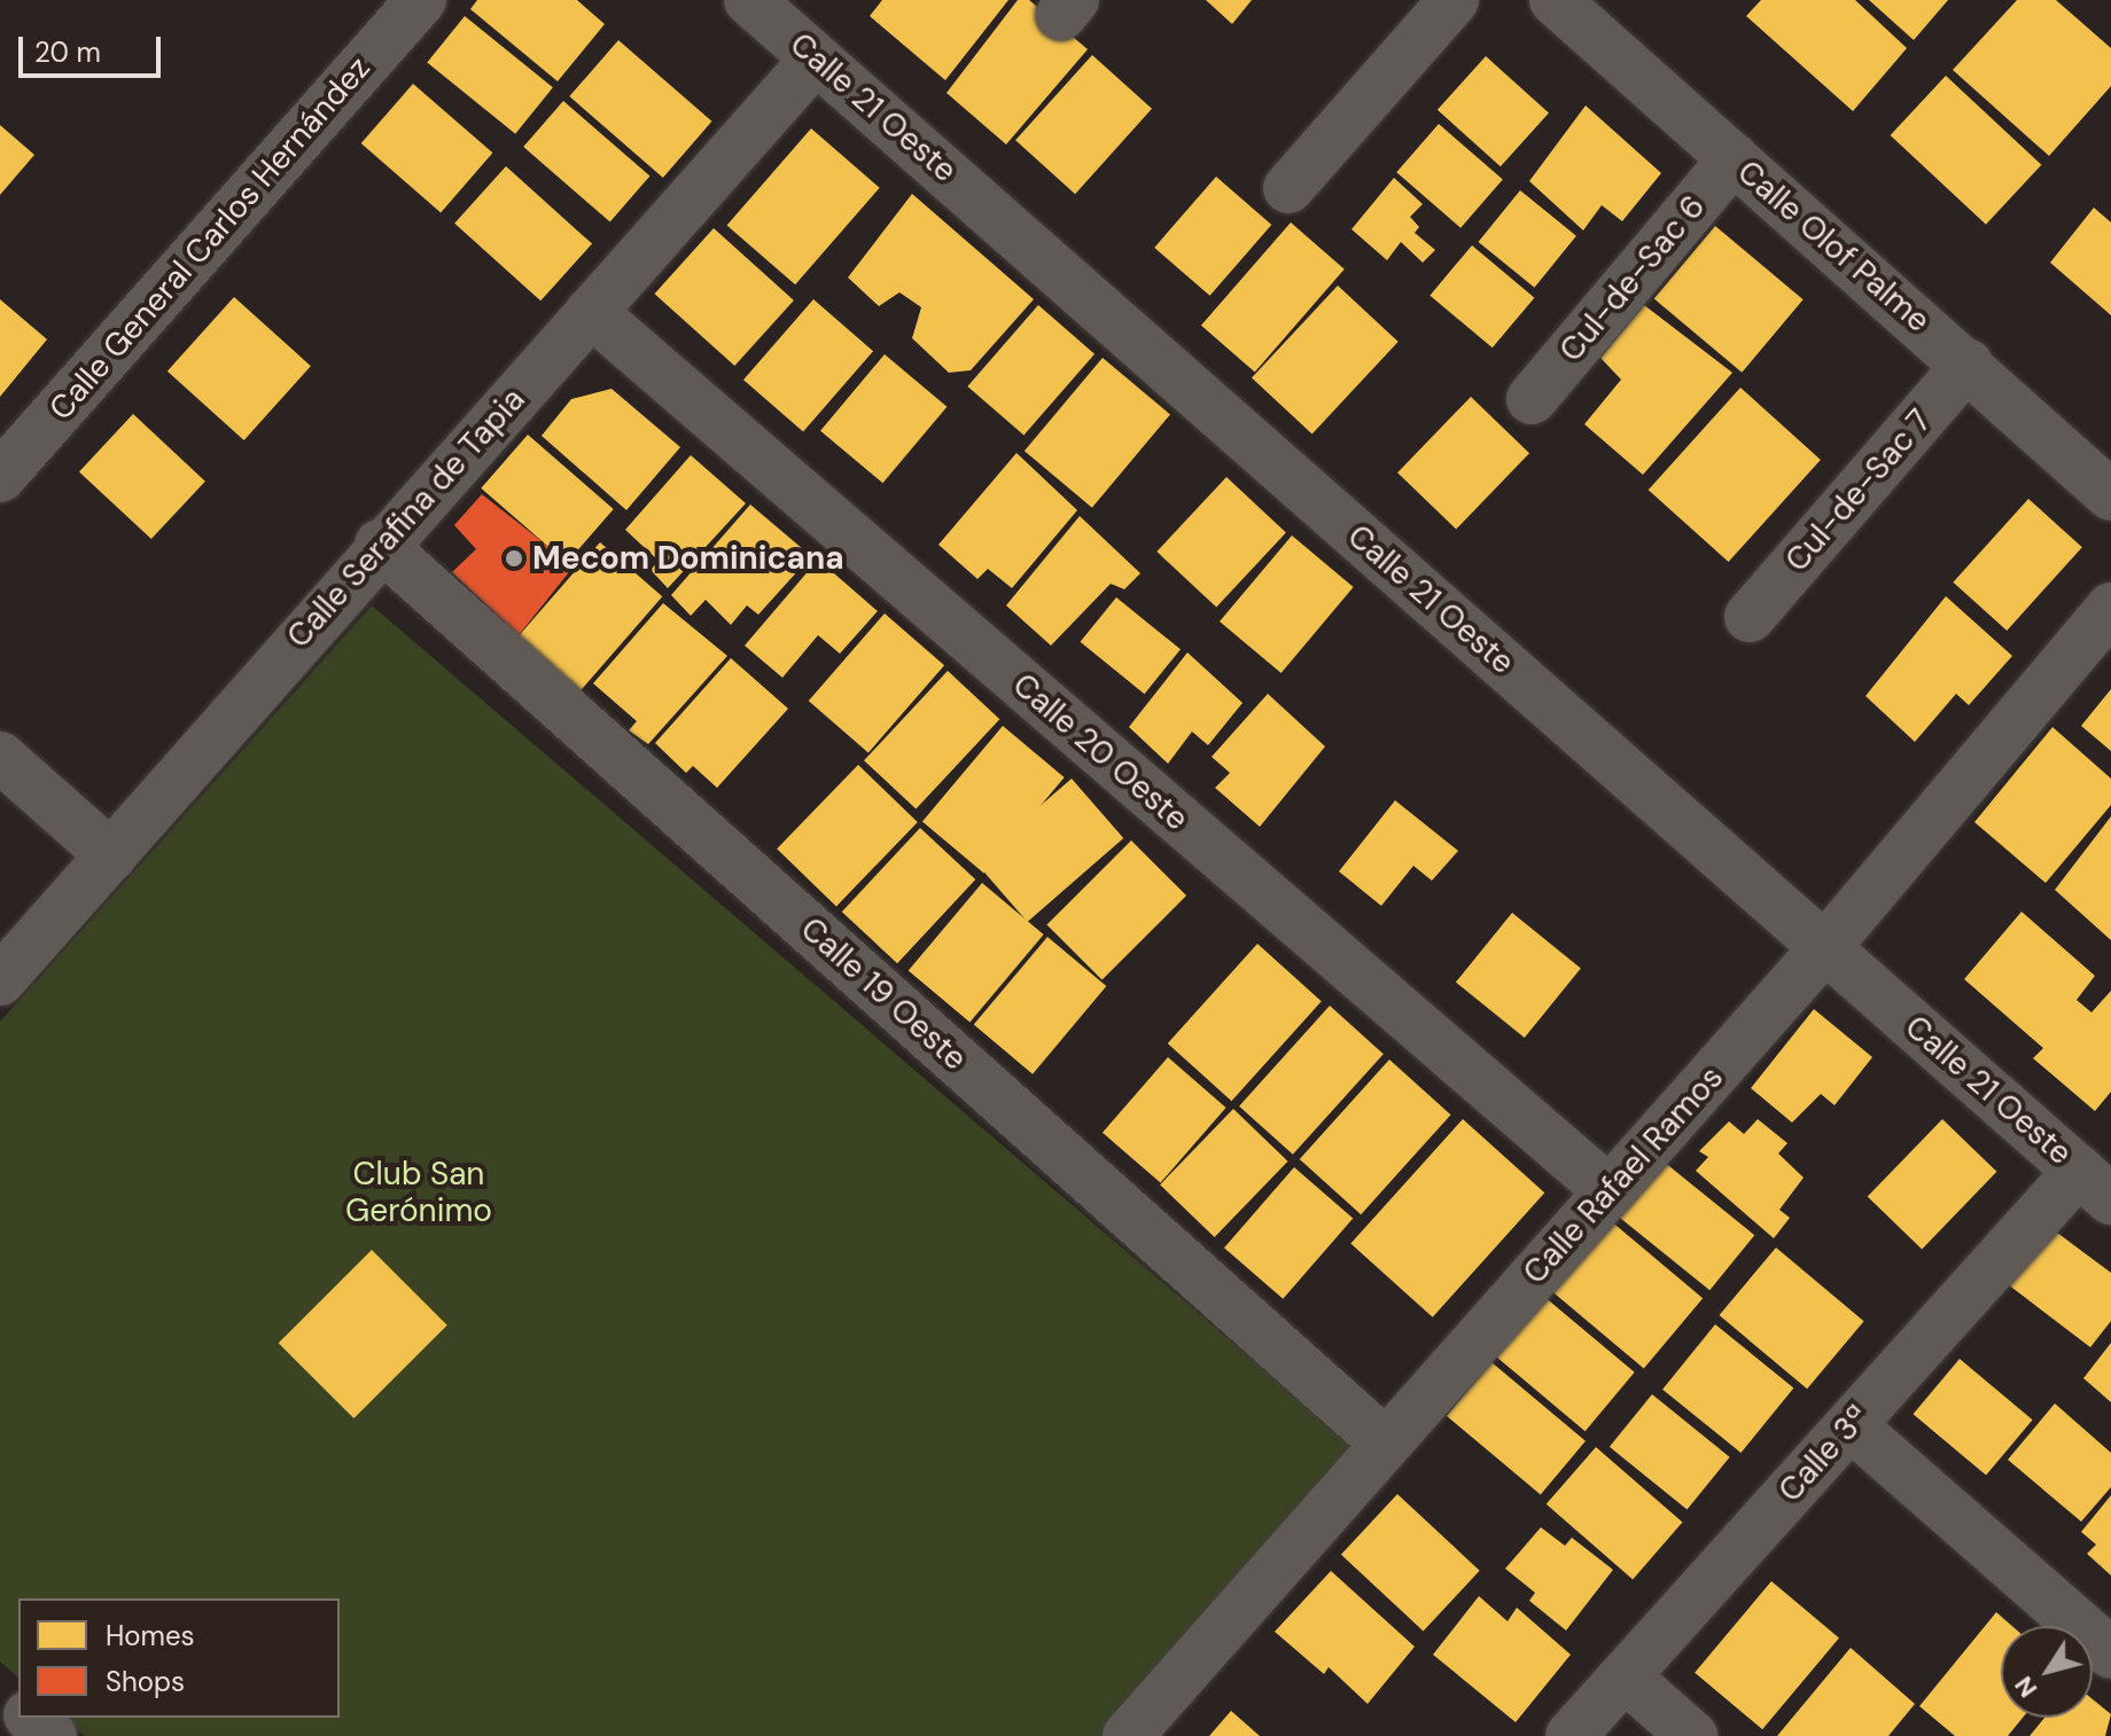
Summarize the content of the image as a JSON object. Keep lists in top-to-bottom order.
{
  "streets": {
    "street": [
      "Calle 21 Oeste",
      "Calle General Carlos Hernández",
      "Calle Olof Palme",
      "Cul-de-Sac 6",
      "Cul-de-Sac 7",
      "Calle Serafina de Tapia",
      "Calle 20 Oeste",
      "Calle 19 Oeste",
      "Calle Rafael Ramos",
      "Calle 3ª"
    ]
  },
  "crossings": [
    ["Calle 21 Oeste", "Calle Serafina de Tapia"],
    ["Calle 21 Oeste", "Calle Rafael Ramos"],
    ["Calle 21 Oeste", "Calle 3ª"],
    ["Calle Olof Palme", "Cul-de-Sac 6"],
    ["Calle Olof Palme", "Cul-de-Sac 7"],
    ["Calle Serafina de Tapia", "Calle 20 Oeste"],
    ["Calle Serafina de Tapia", "Calle 19 Oeste"],
    ["Calle 20 Oeste", "Calle Rafael Ramos"],
    ["Calle 19 Oeste", "Calle Rafael Ramos"]
  ],
  "parks": ["Club San Gerónimo"],
  "places": ["Mecom Dominicana"],
  "legend": ["Homes", "Shops"],
  "scale_bar": "20 m",
  "north": "bottom left"
}
